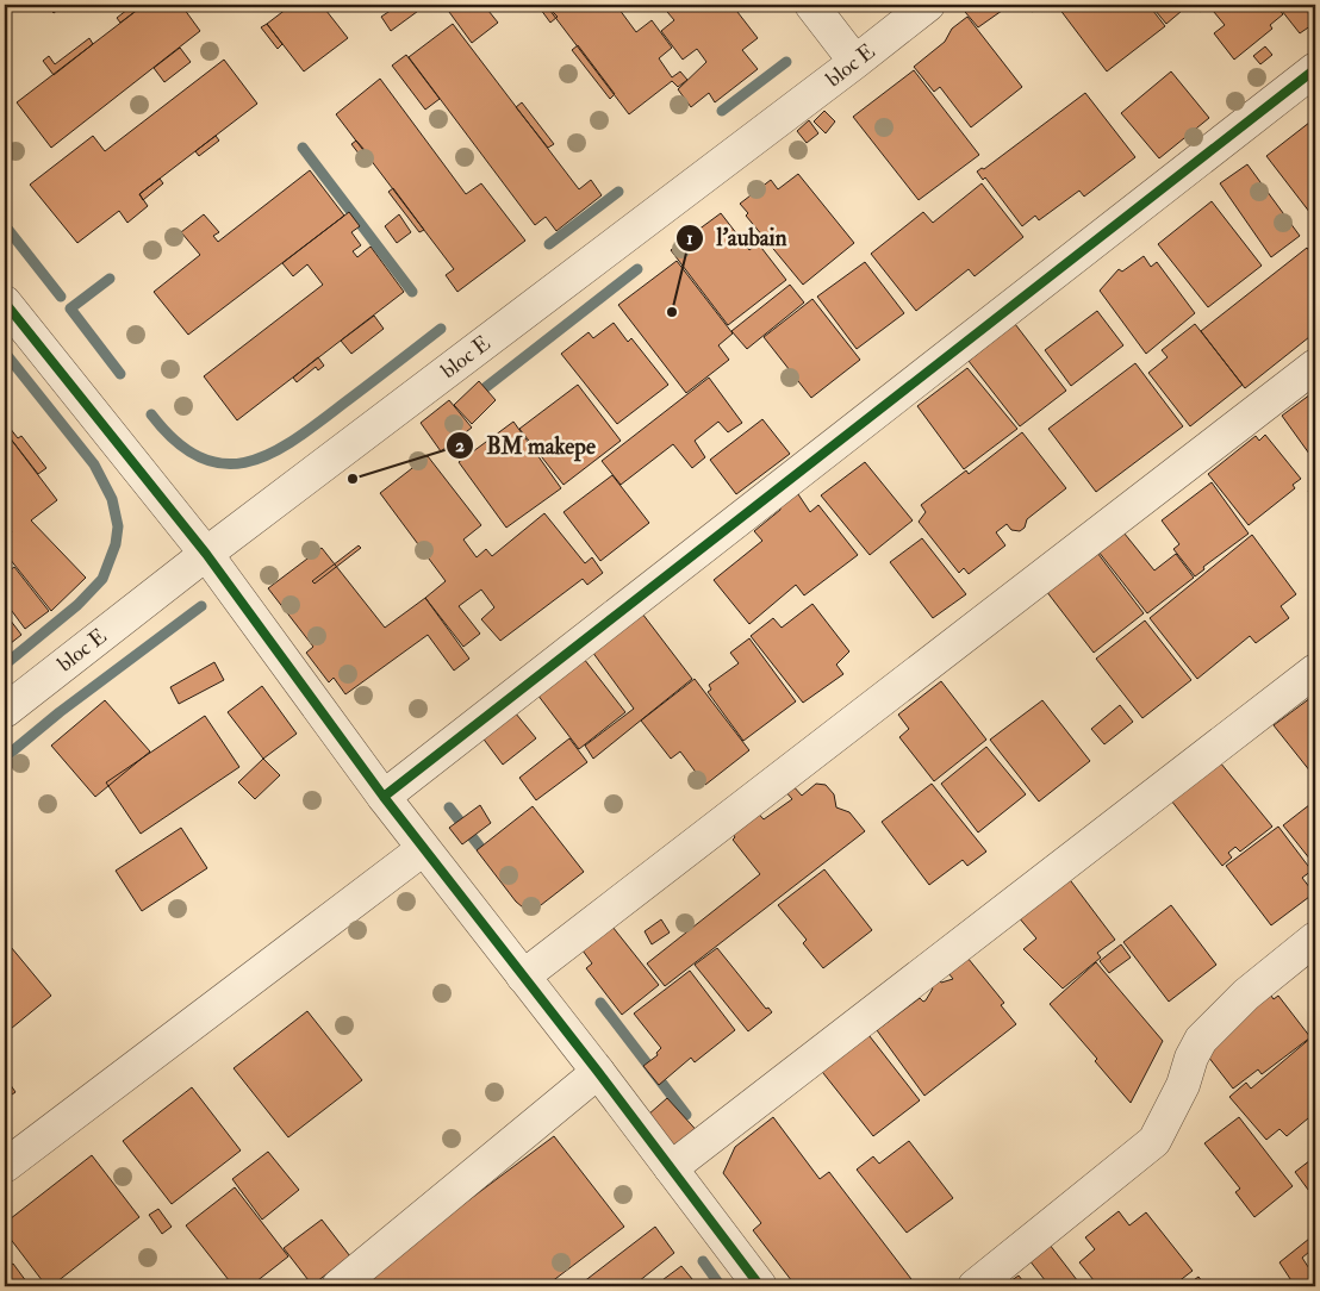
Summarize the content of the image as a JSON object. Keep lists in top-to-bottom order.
{
  "streets": {
    "street": ["bloc E"]
  },
  "places": ["l'aubain", "BM makepe"]
}
